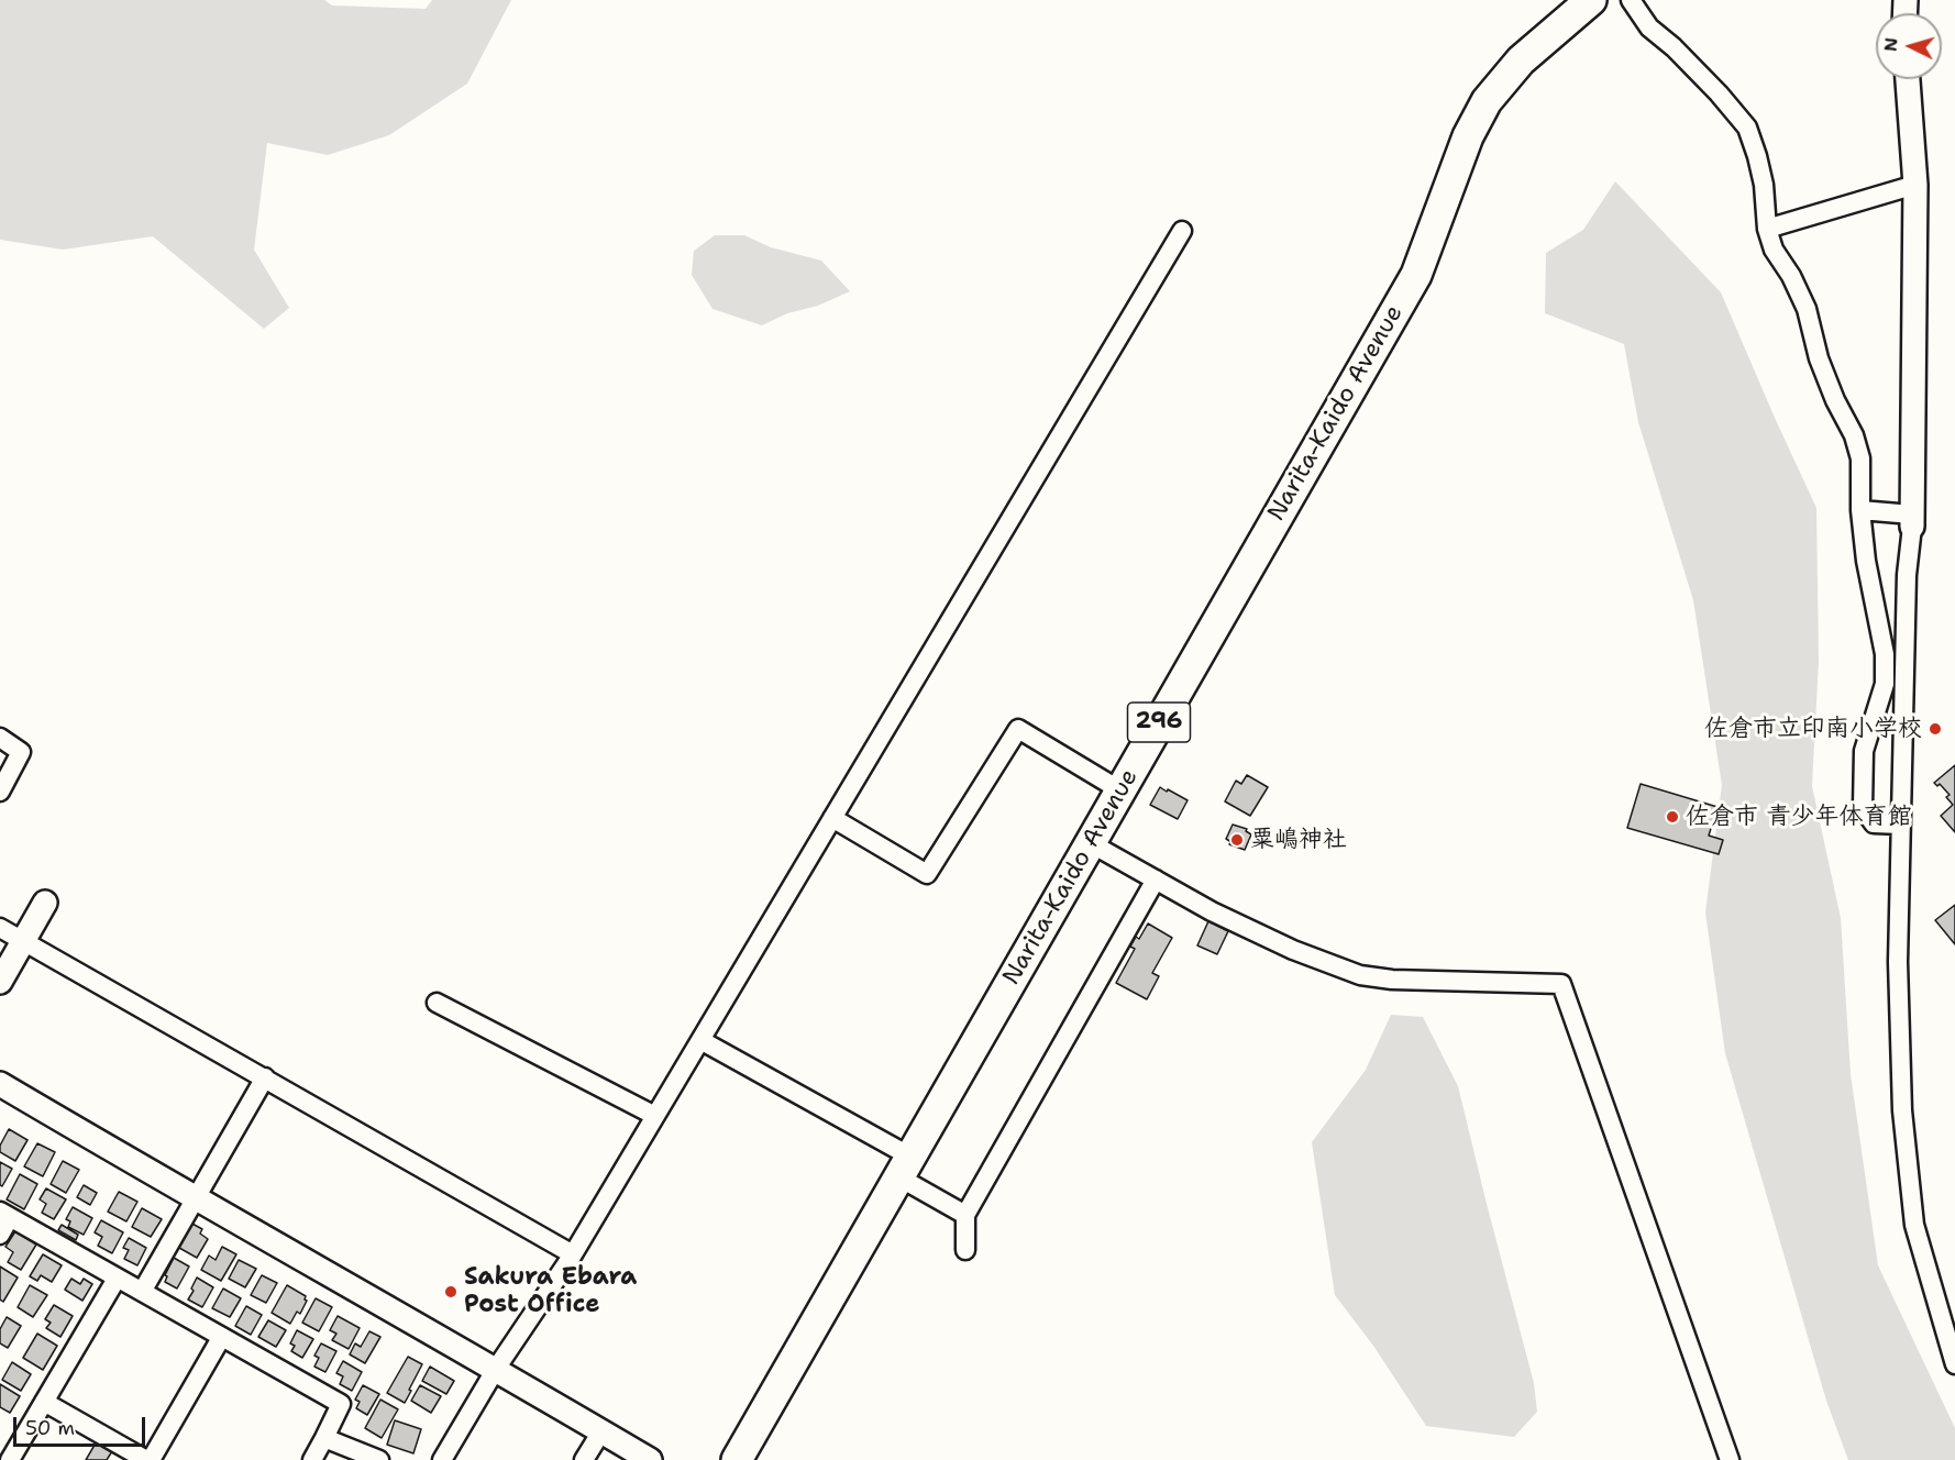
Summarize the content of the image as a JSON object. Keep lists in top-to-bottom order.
{
  "streets": {
    "highway": ["Narita-Kaido Avenue", "296"]
  },
  "places": [
    "佐倉市立印南小学校",
    "佐倉市 青少年体育館",
    "粟嶋神社",
    "Sakura Ebara Post Office"
  ],
  "scale_bar": "50 m",
  "north": "left"
}
